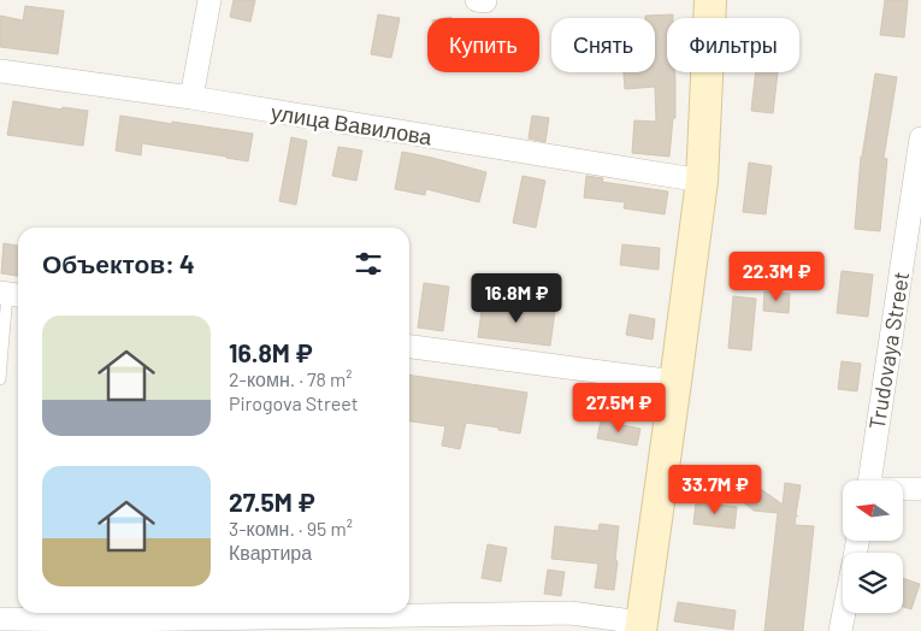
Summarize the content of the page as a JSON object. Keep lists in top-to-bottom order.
{
  "streets": {
    "street": ["улица Вавилова", "Trudovaya Street"]
  },
  "north": "left",
  "page": {
    "chip": ["Купить", "Снять", "Фильтры"],
    "heading": "Объектов: 4",
    "price": [
      "22.3M ₽",
      "16.8M ₽",
      "27.5M ₽",
      "33.7M ₽"
    ],
    "list": [
      {
        "name": "16.8M ₽",
        "note": "2-комн. · 78 m² · Pirogova Street"
      },
      {
        "name": "27.5M ₽",
        "note": "3-комн. · 95 m² · Квартира"
      }
    ]
  }
}
